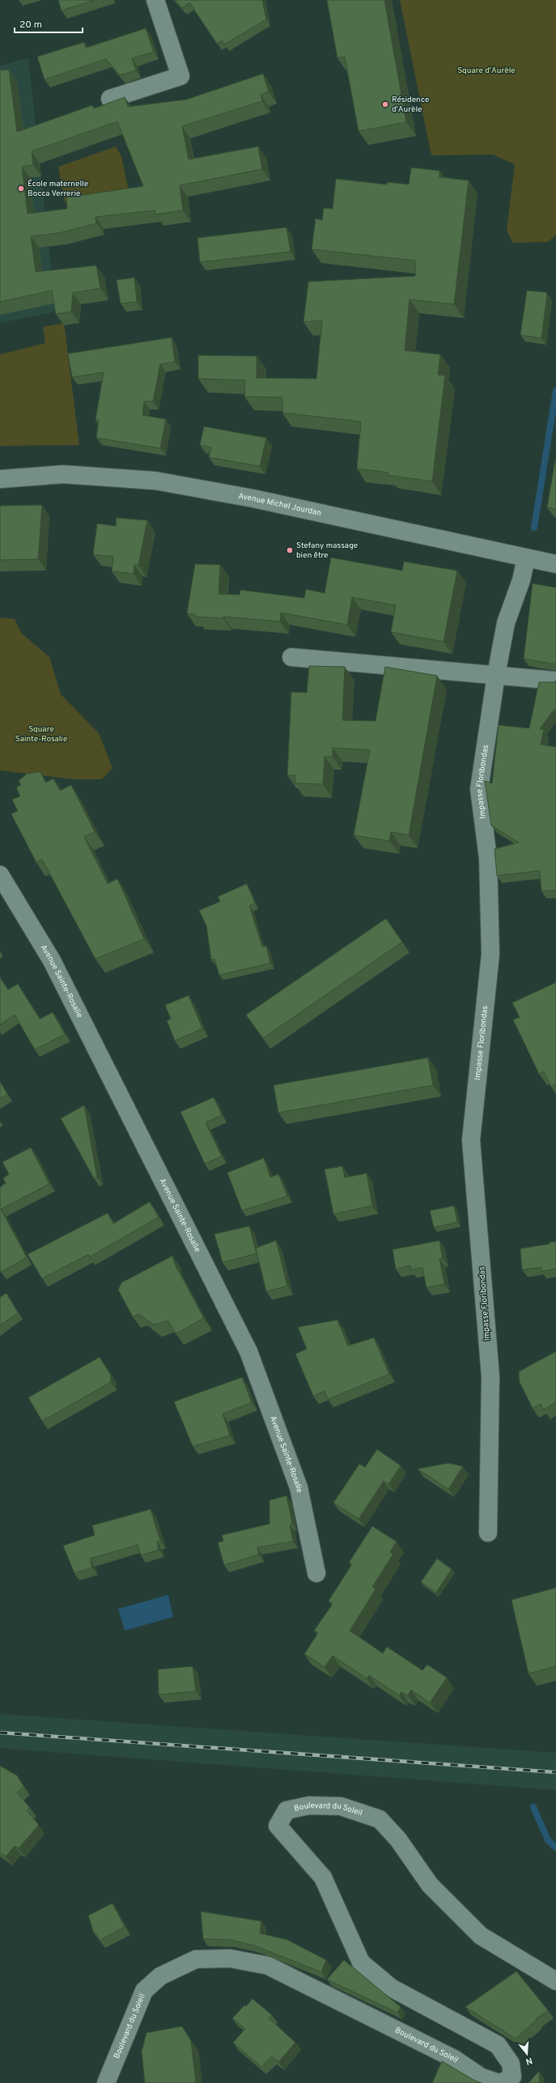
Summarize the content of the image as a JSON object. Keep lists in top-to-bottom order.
{
  "streets": {
    "street": [
      "Avenue Michel Jourdan",
      "Impasse Floribondas",
      "Avenue Sainte-Rosalie",
      "Boulevard du Soleil"
    ]
  },
  "crossings": [
    ["Avenue Michel Jourdan", "Impasse Floribondas"]
  ],
  "parks": ["Square d'Aurèle", "Square Sainte-Rosalie"],
  "places": ["Résidence d'Aurèle", "École maternelle Bocca Verrerie", "Stefany massage bien être"],
  "scale_bar": "20 m",
  "north": "bottom"
}
